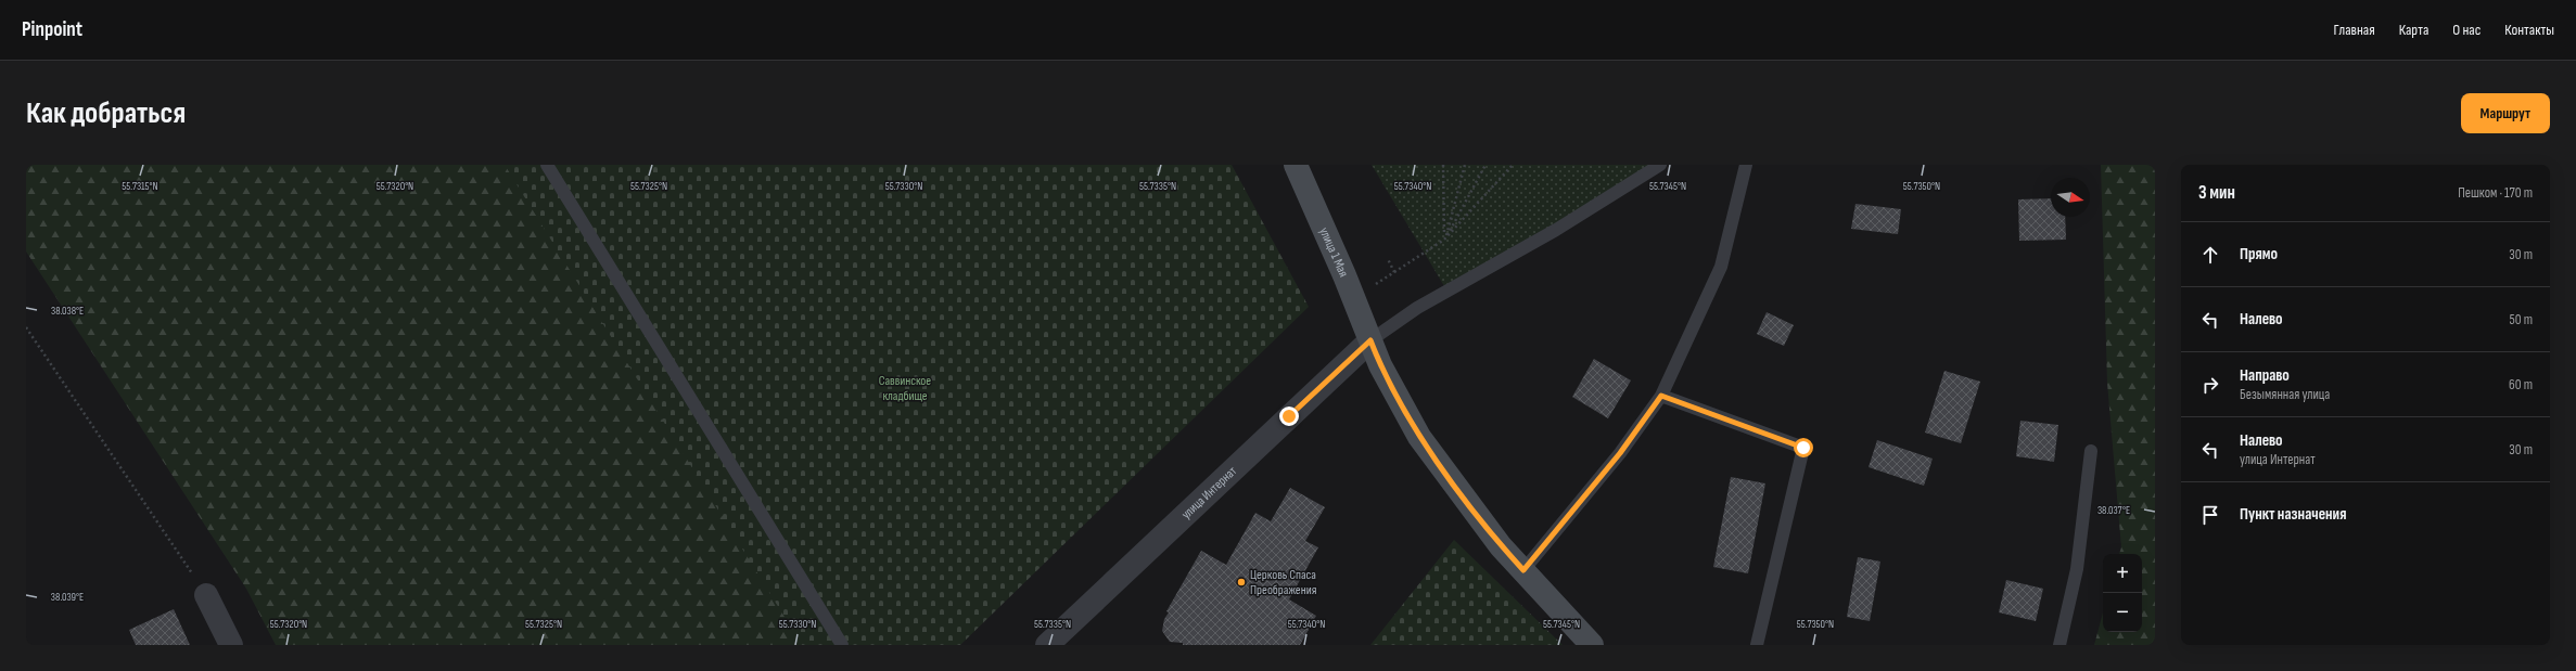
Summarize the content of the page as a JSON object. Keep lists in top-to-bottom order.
{
  "streets": {
    "street": ["улица 1 Мая", "улица Интернат"]
  },
  "crossings": [
    ["улица 1 Мая", "улица Интернат"]
  ],
  "parks": ["Саввинское кладбище"],
  "places": ["Церковь Спаса Преображения"],
  "north": "right",
  "page": {
    "header": "Pinpoint",
    "nav": [
      "Главная",
      "Карта",
      "О нас",
      "Контакты"
    ],
    "buttons": "Маршрут",
    "title": "Как добраться",
    "heading": ["3 мин", "Пешком · 170 m"],
    "list": [
      ["Прямо", "30 m"],
      ["Налево", "50 m"],
      ["Направо", "Безымянная улица", "60 m"],
      ["Налево", "улица Интернат", "30 m"],
      "Пункт назначения"
    ],
    "map_buttons": ["+", "−"]
  },
  "coordinates": [
    "55.7315°N",
    "55.7320°N",
    "55.7325°N",
    "55.7330°N",
    "55.7335°N",
    "55.7340°N",
    "55.7350°N",
    "55.7345°N",
    "38.038°E",
    "38.037°E",
    "38.039°E"
  ]
}
